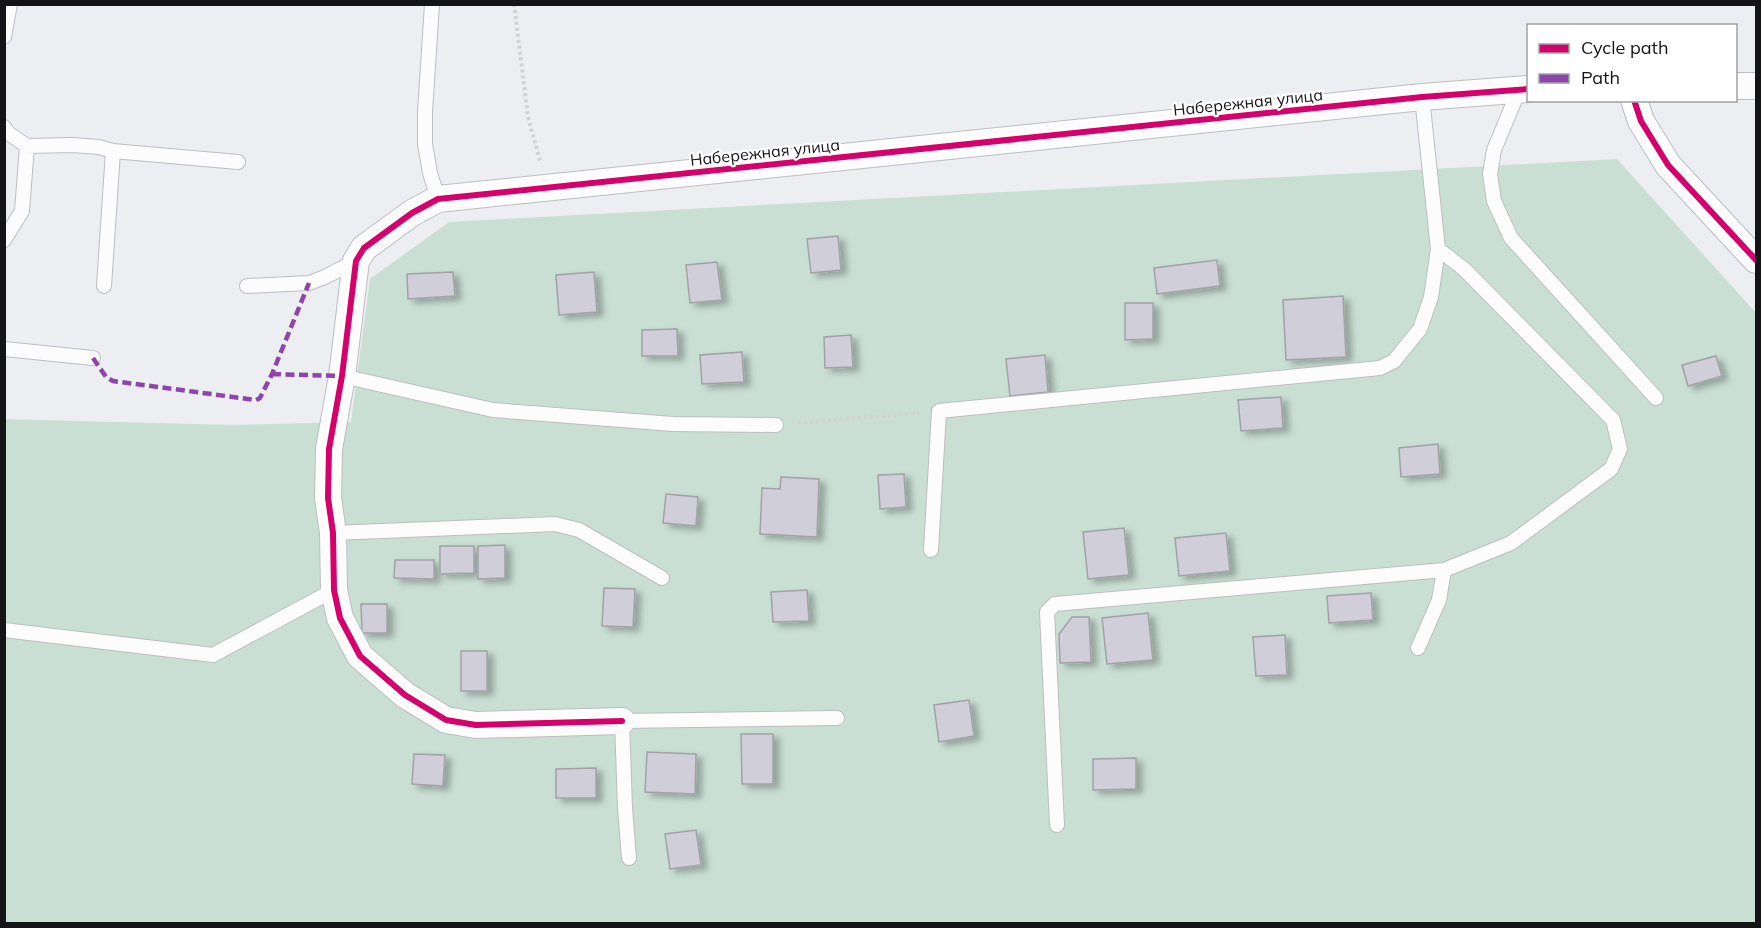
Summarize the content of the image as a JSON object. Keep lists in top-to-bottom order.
{
  "streets": {
    "street": ["Набережная улица"]
  },
  "legend": ["Cycle path", "Path"]
}
